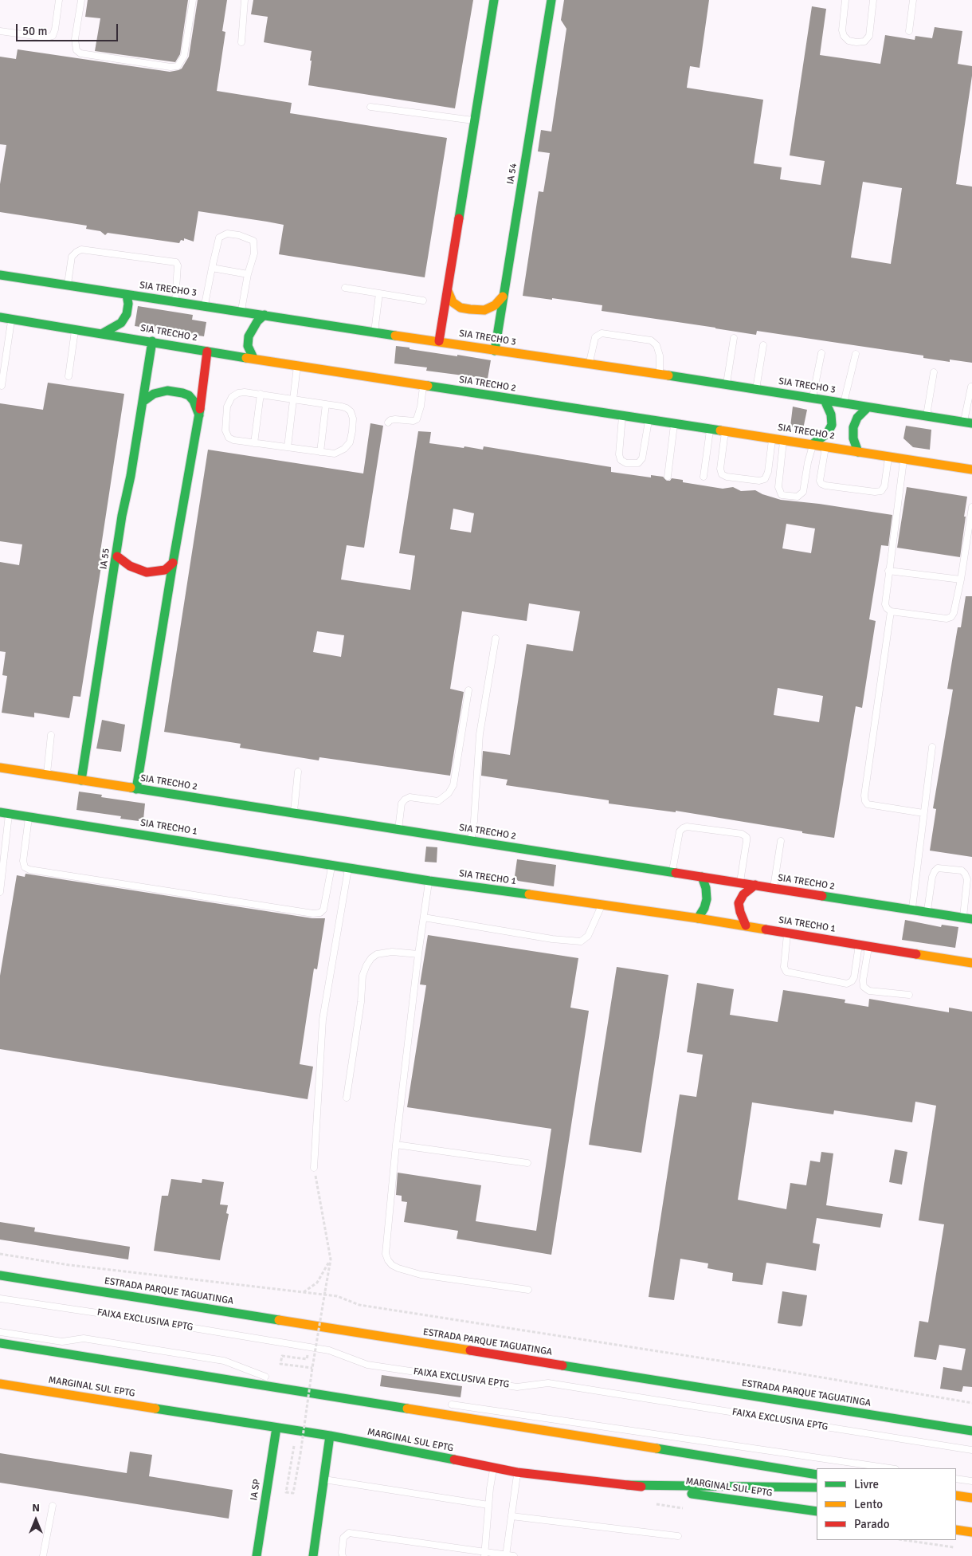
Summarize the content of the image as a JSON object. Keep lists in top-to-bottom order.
{
  "streets": {
    "main road": [
      "IA 54",
      "SIA TRECHO 3",
      "SIA TRECHO 2",
      "IA 55",
      "SIA TRECHO 1",
      "ESTRADA PARQUE TAGUATINGA",
      "MARGINAL SUL EPTG",
      "IA SP"
    ],
    "lane": ["FAIXA EXCLUSIVA EPTG"]
  },
  "crossings": [
    ["IA 54", "SIA TRECHO 3"],
    ["SIA TRECHO 2", "IA 55"],
    ["MARGINAL SUL EPTG", "IA SP"]
  ],
  "legend": ["Livre", "Lento", "Parado"],
  "scale_bar": "50 m",
  "north": "top"
}
